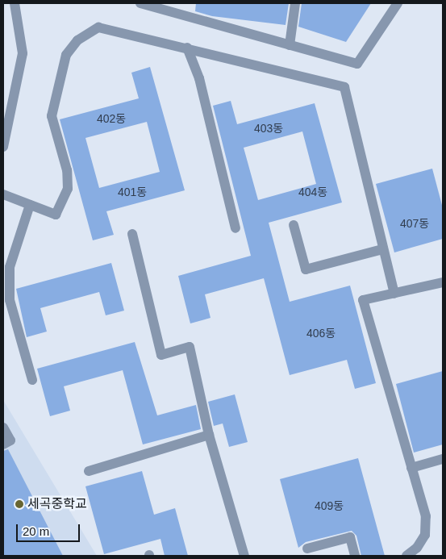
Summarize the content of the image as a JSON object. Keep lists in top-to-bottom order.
{
  "places": ["세곡중학교"],
  "house_numbers": [
    "402동",
    "403동",
    "401동",
    "404동",
    "407동",
    "406동",
    "409동"
  ],
  "scale_bar": "20 m"
}
